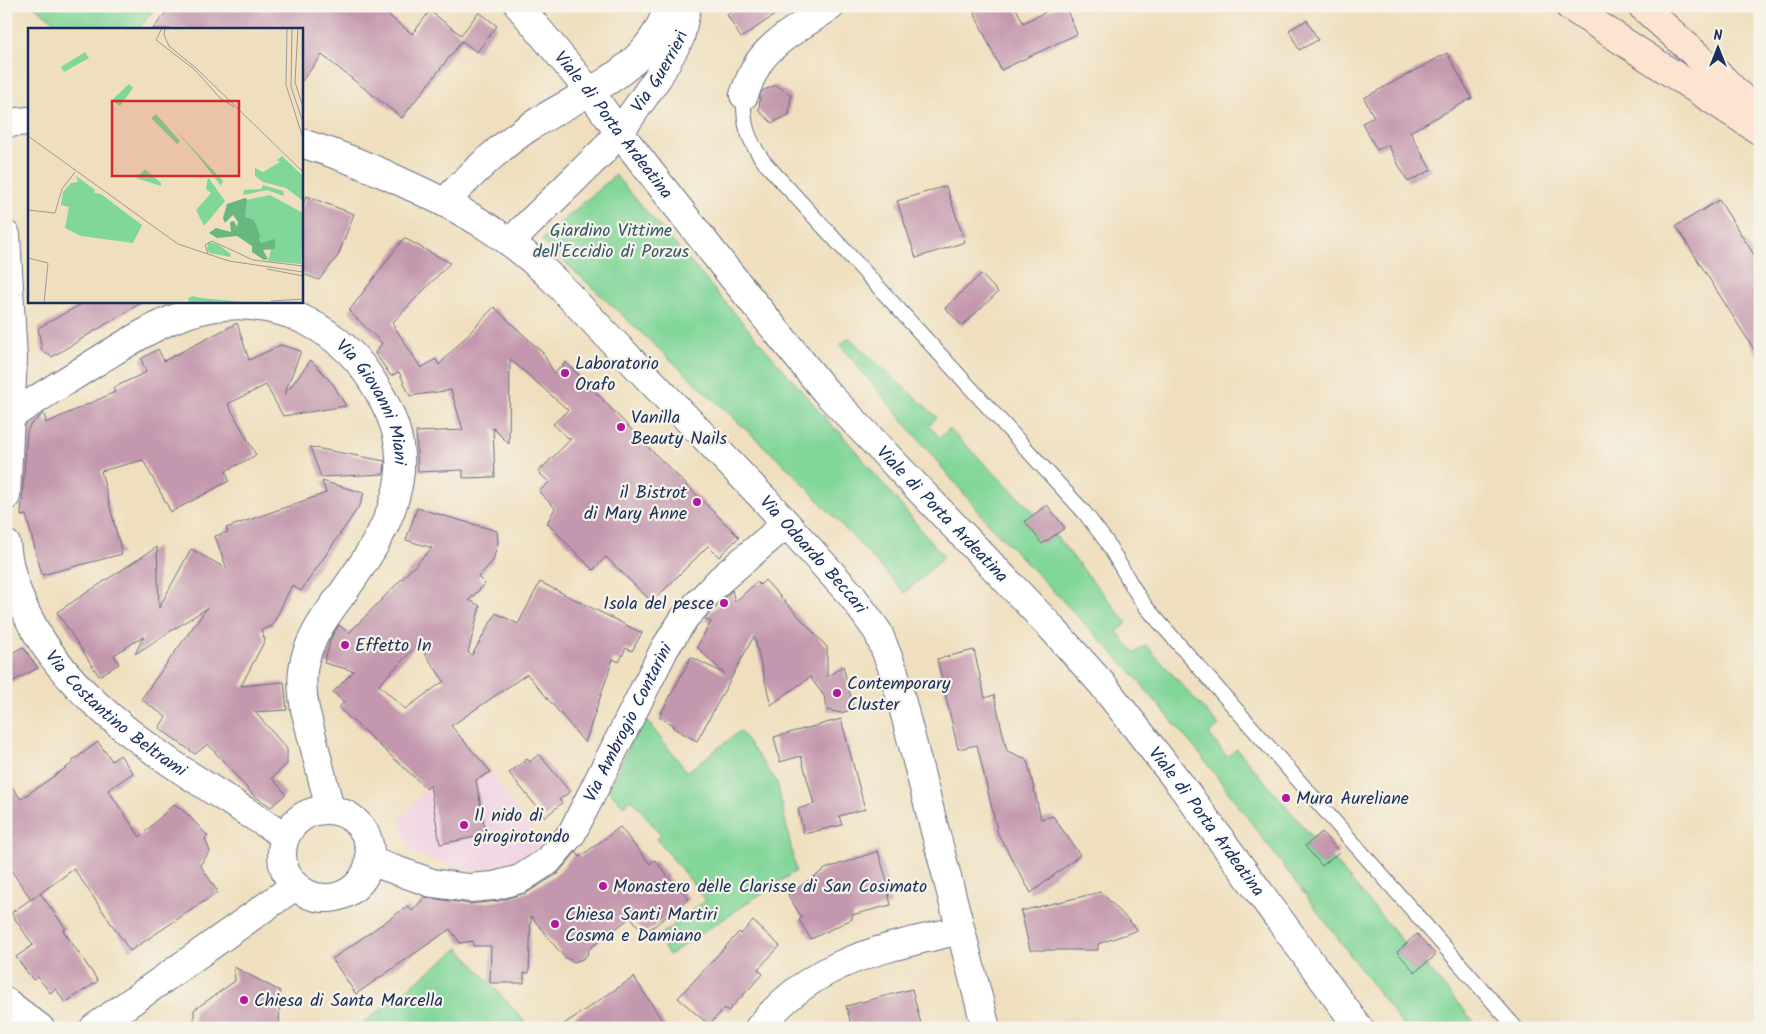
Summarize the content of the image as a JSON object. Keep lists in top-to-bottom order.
{
  "streets": {
    "street": [
      "Via Guerrieri",
      "Viale di Porta Ardeatina",
      "Via Giovanni Miani",
      "Via Odoardo Beccari",
      "Via Costantino Beltrami",
      "Via Ambrogio Contarini"
    ]
  },
  "crossings": [
    ["Via Guerrieri", "Viale di Porta Ardeatina"],
    ["Via Guerrieri", "Via Odoardo Beccari"],
    ["Via Giovanni Miani", "Via Costantino Beltrami"],
    ["Via Giovanni Miani", "Via Ambrogio Contarini"],
    ["Via Odoardo Beccari", "Via Ambrogio Contarini"],
    ["Via Costantino Beltrami", "Via Ambrogio Contarini"]
  ],
  "parks": ["Giardino Vittime dell'Eccidio di Porzus"],
  "places": [
    "Laboratorio Orafo",
    "Vanilla Beauty Nails",
    "il Bistrot di Mary Anne",
    "Isola del pesce",
    "Effetto In",
    "Contemporary Cluster",
    "Mura Aureliane",
    "Il nido di girogirotondo",
    "Monastero delle Clarisse di San Cosimato",
    "Chiesa Santi Martiri Cosma e Damiano",
    "Chiesa di Santa Marcella"
  ],
  "north": "top"
}
